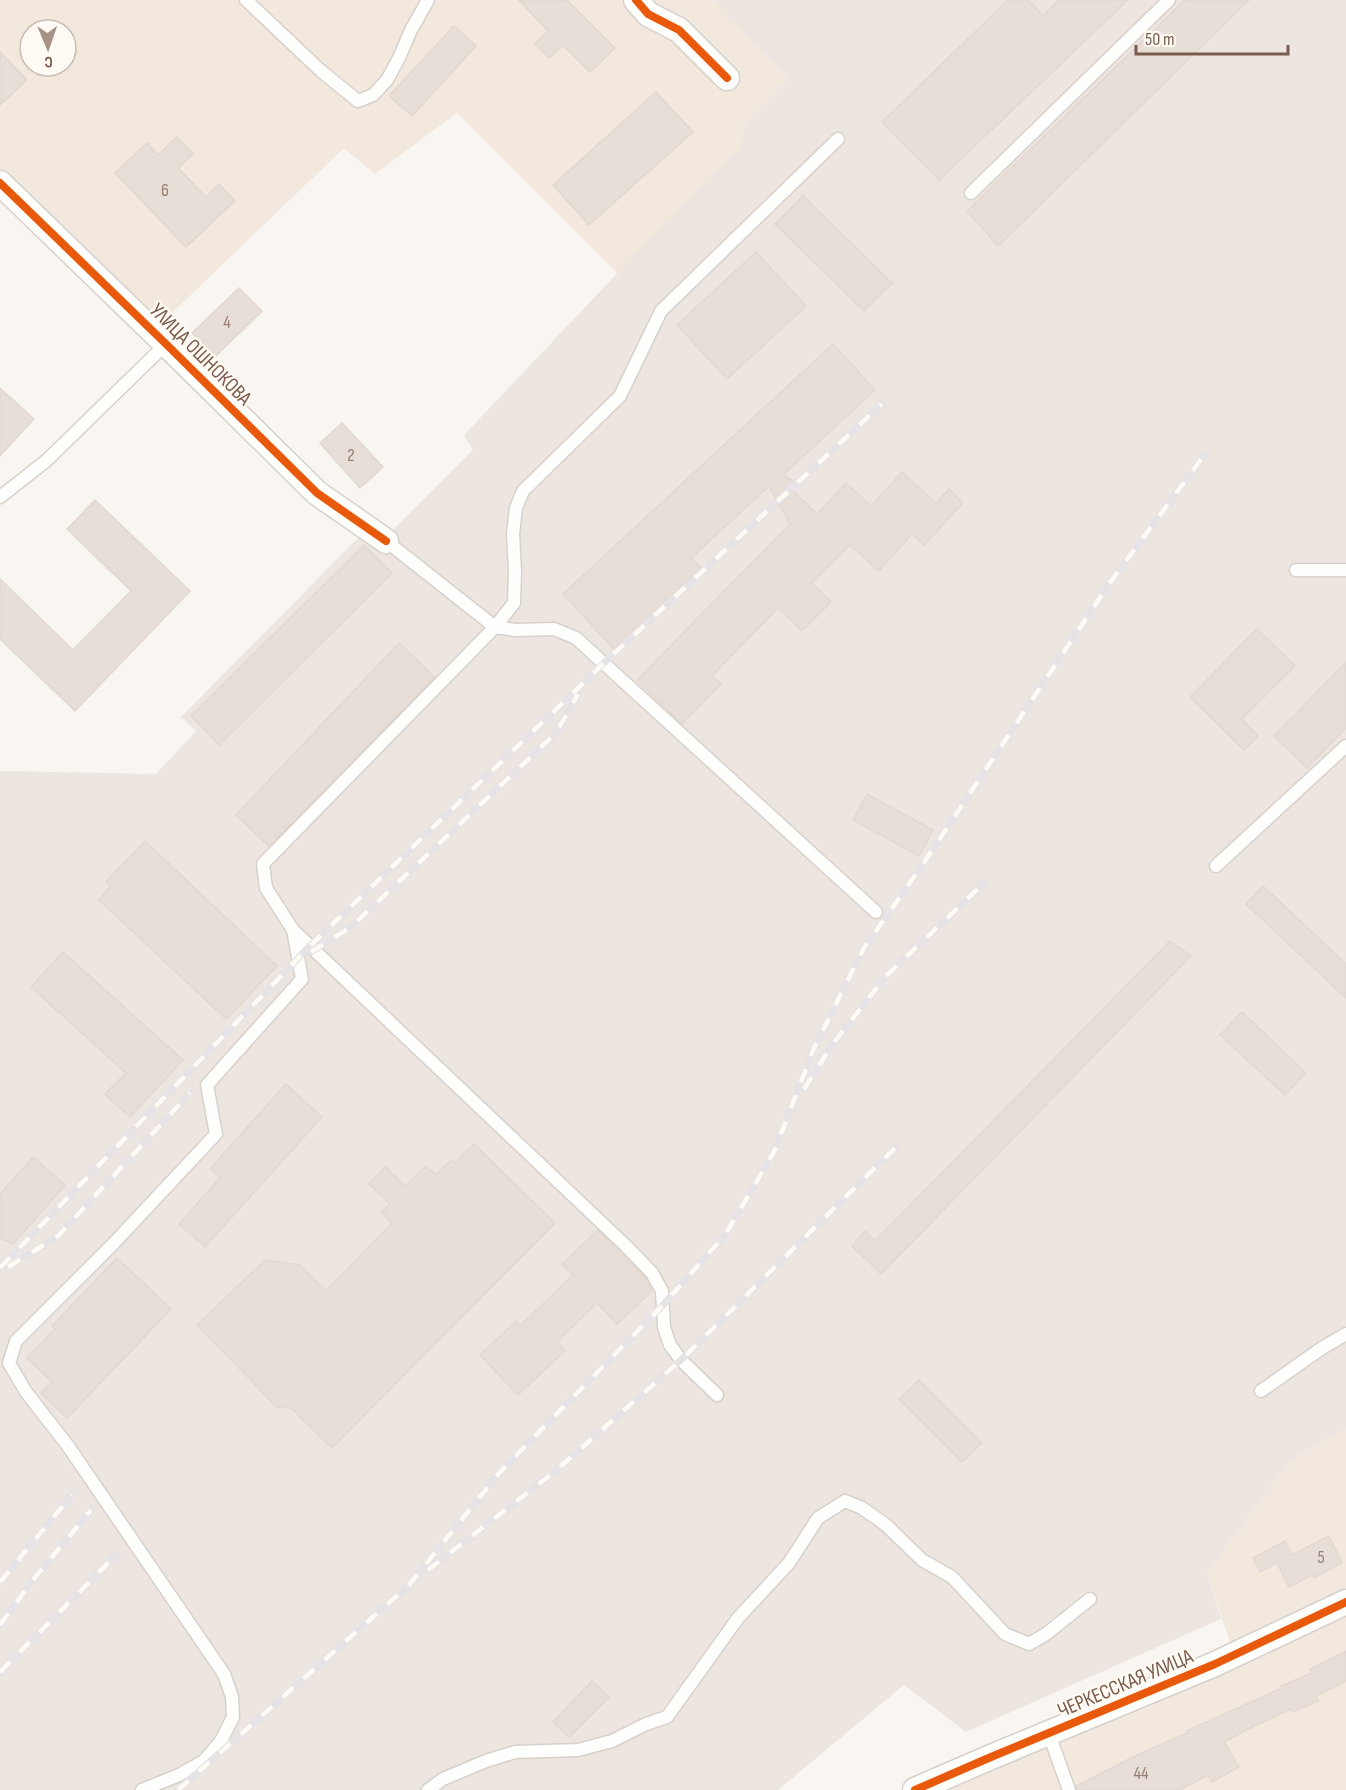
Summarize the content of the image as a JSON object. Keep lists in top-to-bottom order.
{
  "streets": {
    "street": ["УЛИЦА ОШНОКОВА", "ЧЕРКЕССКАЯ УЛИЦА"]
  },
  "house_numbers": [
    "6",
    "4",
    "2",
    "5",
    "44"
  ],
  "scale_bar": "50 m",
  "north": "bottom"
}
